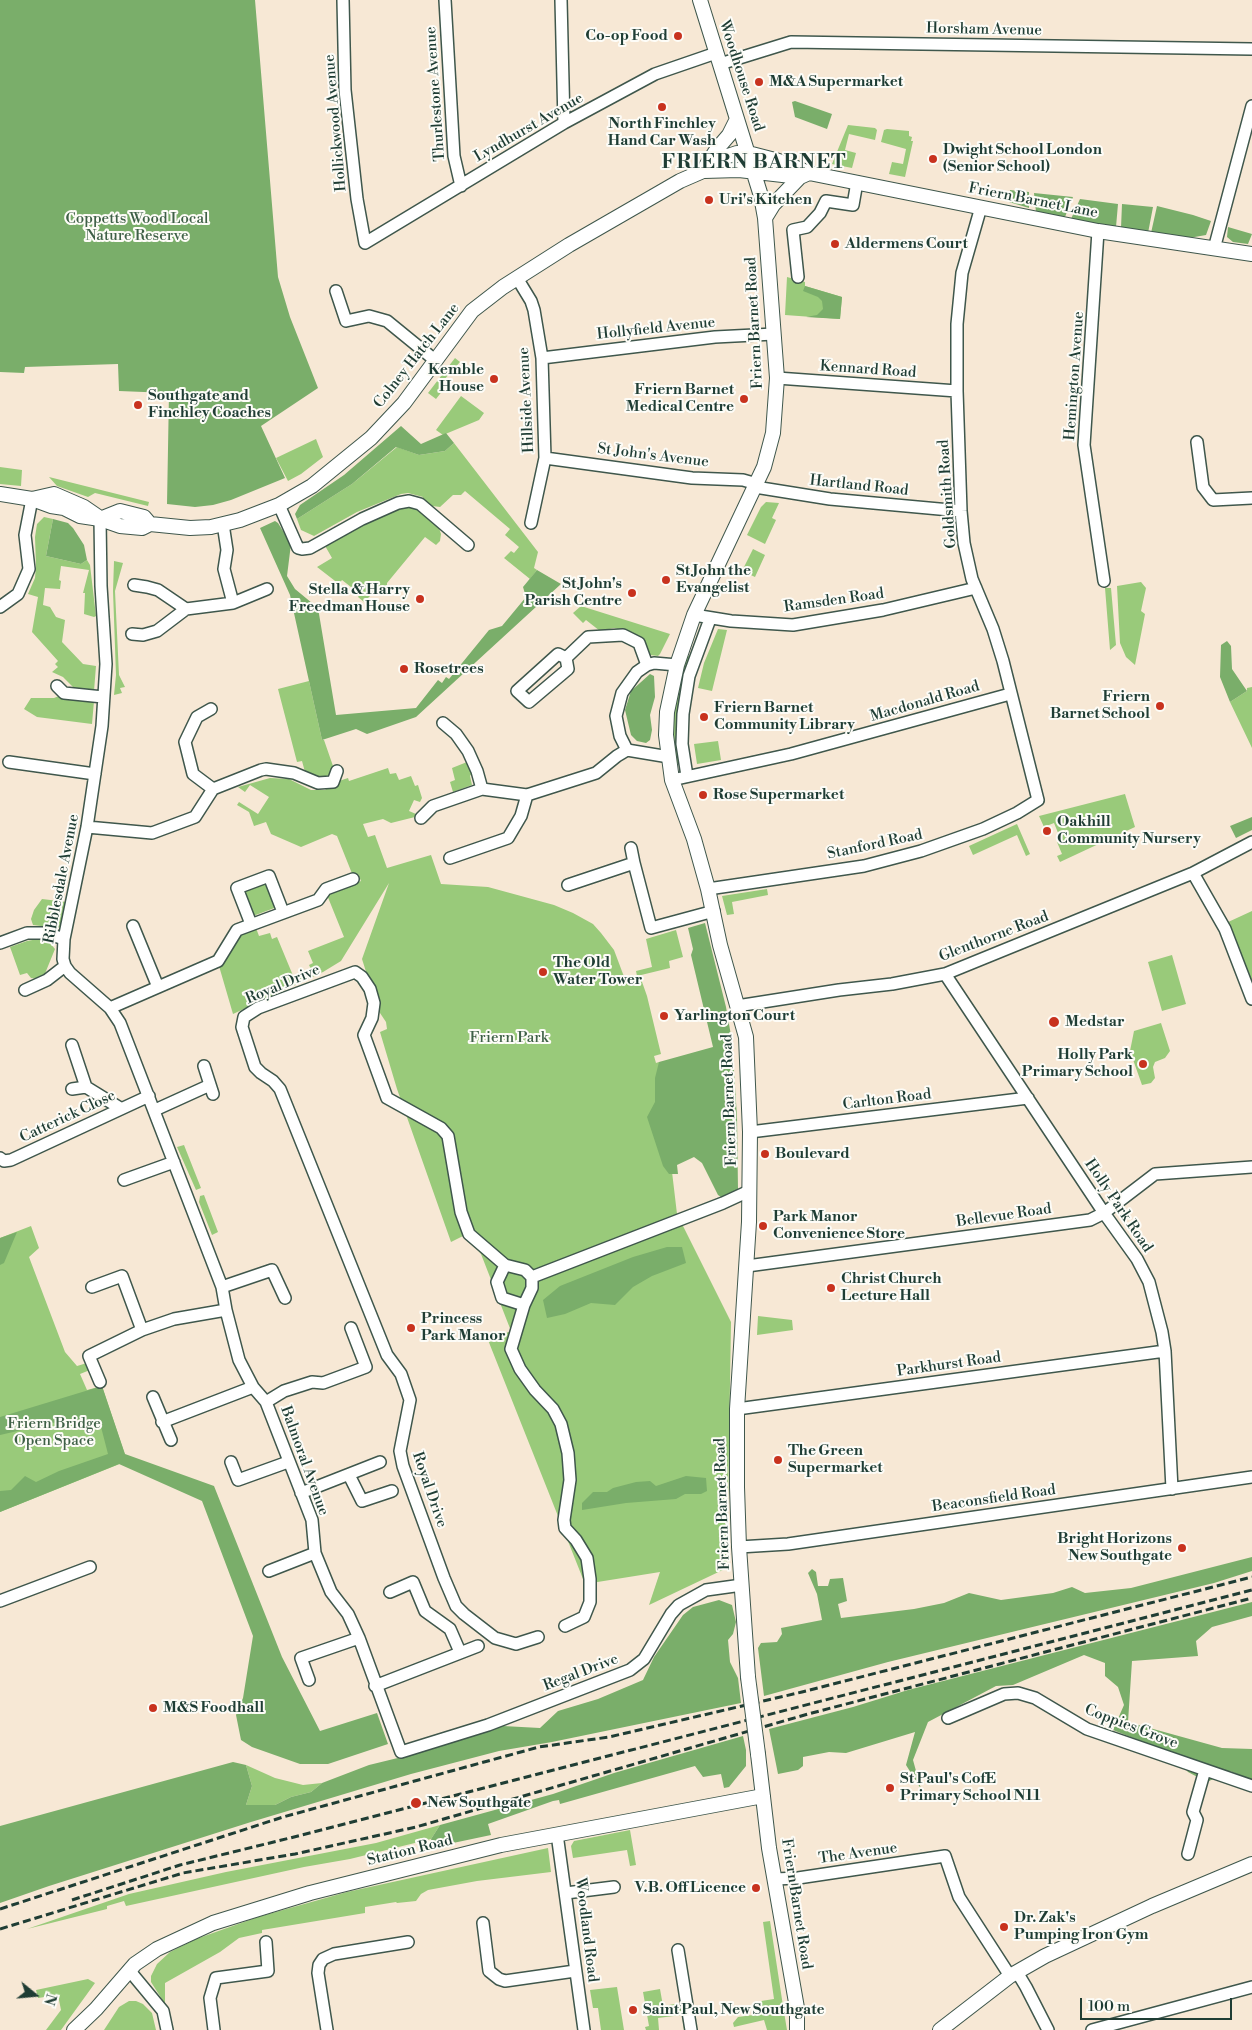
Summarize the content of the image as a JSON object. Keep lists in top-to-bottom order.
{
  "streets": {
    "main road": [
      "Woodhouse Road",
      "Friern Barnet Lane",
      "Friern Barnet Road",
      "Colney Hatch Lane",
      "Station Road"
    ],
    "street": [
      "Horsham Avenue",
      "Thurlestone Avenue",
      "Hollickwood Avenue",
      "Lyndhurst Avenue",
      "Hollyfield Avenue",
      "Kennard Road",
      "Hemington Avenue",
      "Hillside Avenue",
      "St John's Avenue",
      "Hartland Road",
      "Goldsmith Road",
      "Ramsden Road",
      "Macdonald Road",
      "Stanford Road",
      "Ribblesdale Avenue",
      "Glenthorne Road",
      "Royal Drive",
      "Carlton Road",
      "Catterick Close",
      "Holly Park Road",
      "Bellevue Road",
      "Parkhurst Road",
      "Balmoral Avenue",
      "Beaconsfield Road",
      "Regal Drive",
      "Coppies Grove",
      "The Avenue",
      "Woodland Road"
    ]
  },
  "crossings": [
    ["Horsham Avenue", "Woodhouse Road"],
    ["Horsham Avenue", "Lyndhurst Avenue"],
    ["Woodhouse Road", "Lyndhurst Avenue"],
    ["Woodhouse Road", "Friern Barnet Lane"],
    ["Woodhouse Road", "Friern Barnet Road"],
    ["Woodhouse Road", "Colney Hatch Lane"],
    ["Thurlestone Avenue", "Lyndhurst Avenue"],
    ["Hollickwood Avenue", "Lyndhurst Avenue"],
    ["Friern Barnet Lane", "Friern Barnet Road"],
    ["Friern Barnet Lane", "Colney Hatch Lane"],
    ["Friern Barnet Lane", "Hemington Avenue"],
    ["Friern Barnet Lane", "Goldsmith Road"],
    ["Friern Barnet Road", "Hollyfield Avenue"],
    ["Friern Barnet Road", "Colney Hatch Lane"],
    ["Friern Barnet Road", "Kennard Road"],
    ["Friern Barnet Road", "St John's Avenue"],
    ["Friern Barnet Road", "Hartland Road"],
    ["Friern Barnet Road", "Ramsden Road"],
    ["Friern Barnet Road", "Macdonald Road"],
    ["Friern Barnet Road", "Stanford Road"],
    ["Friern Barnet Road", "Glenthorne Road"],
    ["Friern Barnet Road", "Carlton Road"],
    ["Friern Barnet Road", "Bellevue Road"],
    ["Friern Barnet Road", "Parkhurst Road"],
    ["Friern Barnet Road", "Beaconsfield Road"],
    ["Friern Barnet Road", "Regal Drive"],
    ["Friern Barnet Road", "Station Road"],
    ["Friern Barnet Road", "The Avenue"],
    ["Hollyfield Avenue", "Hillside Avenue"],
    ["Colney Hatch Lane", "Hillside Avenue"],
    ["Colney Hatch Lane", "Ribblesdale Avenue"],
    ["Kennard Road", "Goldsmith Road"],
    ["Hillside Avenue", "St John's Avenue"],
    ["St John's Avenue", "Hartland Road"],
    ["Hartland Road", "Goldsmith Road"],
    ["Goldsmith Road", "Ramsden Road"],
    ["Goldsmith Road", "Macdonald Road"],
    ["Goldsmith Road", "Stanford Road"],
    ["Ribblesdale Avenue", "Catterick Close"],
    ["Ribblesdale Avenue", "Balmoral Avenue"],
    ["Glenthorne Road", "Holly Park Road"],
    ["Carlton Road", "Holly Park Road"],
    ["Holly Park Road", "Bellevue Road"],
    ["Holly Park Road", "Parkhurst Road"],
    ["Holly Park Road", "Beaconsfield Road"],
    ["Balmoral Avenue", "Regal Drive"],
    ["Station Road", "Woodland Road"]
  ],
  "districts": ["FRIERN BARNET"],
  "parks": ["Coppetts Wood Local Nature Reserve", "Friern Park", "Friern Bridge Open Space"],
  "places": [
    "Co-op Food",
    "M&A Supermarket",
    "North Finchley Hand Car Wash",
    "Dwight School London (Senior School)",
    "Uri's Kitchen",
    "Aldermens Court",
    "Kemble House",
    "Friern Barnet Medical Centre",
    "Southgate and Finchley Coaches",
    "St John the Evangelist",
    "St John's Parish Centre",
    "Stella & Harry Freedman House",
    "Rosetrees",
    "Friern Barnet School",
    "Friern Barnet Community Library",
    "Rose Supermarket",
    "Oakhill Community Nursery",
    "The Old Water Tower",
    "Yarlington Court",
    "Medstar",
    "Holly Park Primary School",
    "Boulevard",
    "Park Manor Convenience Store",
    "Christ Church Lecture Hall",
    "Princess Park Manor",
    "The Green Supermarket",
    "Bright Horizons New Southgate",
    "M&S Foodhall",
    "St Paul's CofE Primary School N11",
    "New Southgate",
    "V.B. Off Licence",
    "Dr. Zak's Pumping Iron Gym",
    "Saint Paul, New Southgate"
  ],
  "scale_bar": "100 m",
  "north": "right"
}
